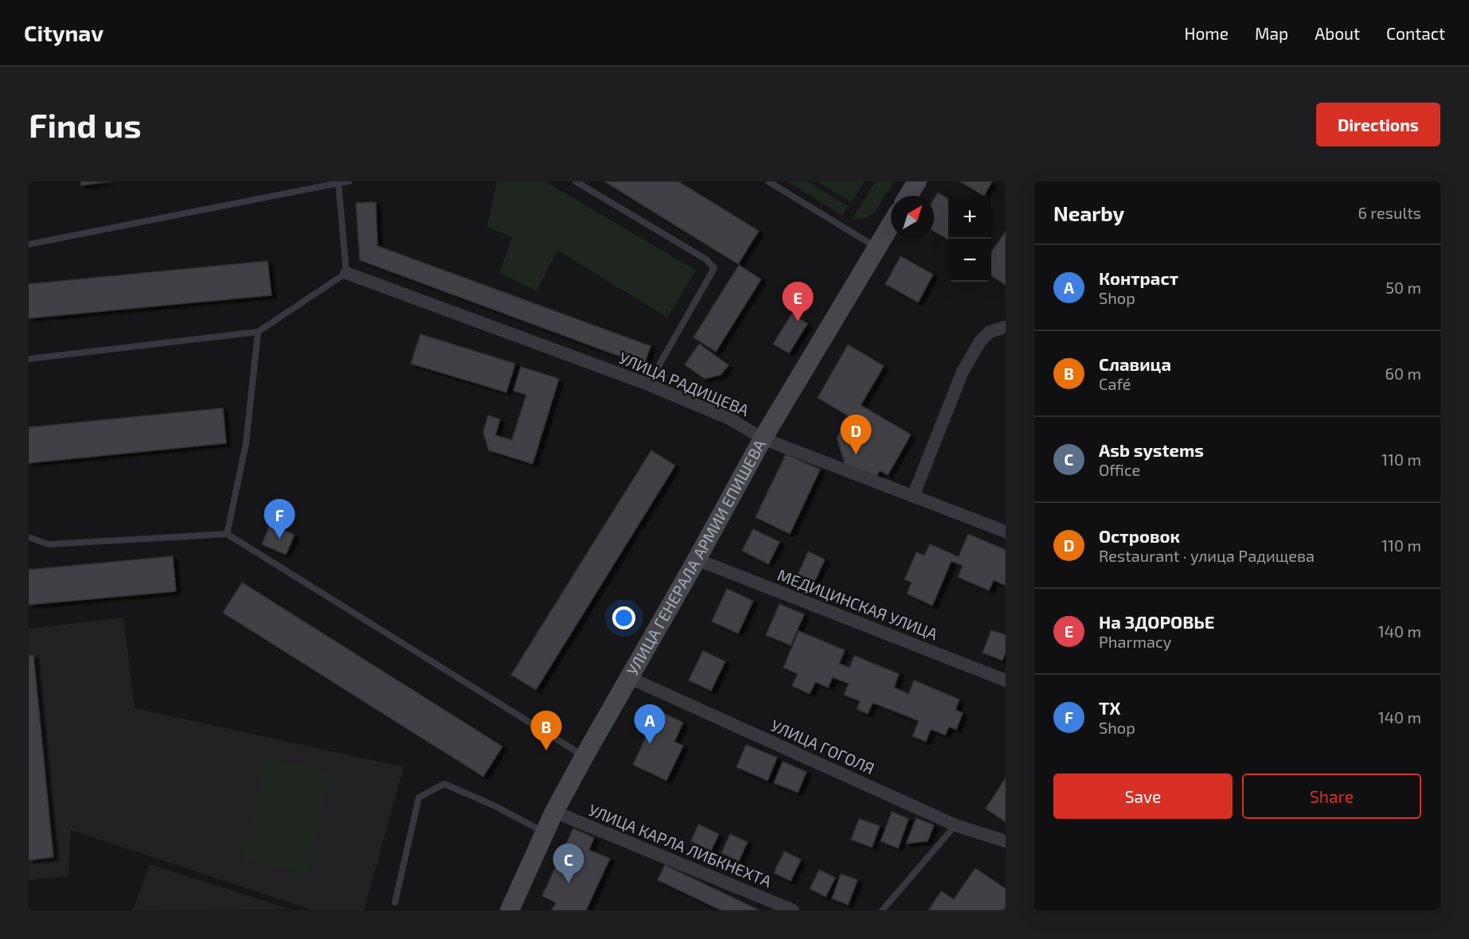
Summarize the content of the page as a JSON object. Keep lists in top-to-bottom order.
{
  "streets": {
    "main road": ["УЛИЦА ГЕНЕРАЛА АРМИИ ЕПИШЕВА"],
    "street": [
      "УЛИЦА РАДИЩЕВА",
      "МЕДИЦИНСКАЯ УЛИЦА",
      "УЛИЦА ГОГОЛЯ",
      "УЛИЦА КАРЛА ЛИБКНЕХТА"
    ]
  },
  "crossings": [
    ["УЛИЦА РАДИЩЕВА", "УЛИЦА ГЕНЕРАЛА АРМИИ ЕПИШЕВА"],
    ["УЛИЦА ГЕНЕРАЛА АРМИИ ЕПИШЕВА", "МЕДИЦИНСКАЯ УЛИЦА"],
    ["УЛИЦА ГЕНЕРАЛА АРМИИ ЕПИШЕВА", "УЛИЦА ГОГОЛЯ"],
    ["УЛИЦА ГЕНЕРАЛА АРМИИ ЕПИШЕВА", "УЛИЦА КАРЛА ЛИБКНЕХТА"]
  ],
  "north": "top right",
  "page": {
    "header": "Citynav",
    "nav": [
      "Home",
      "Map",
      "About",
      "Contact"
    ],
    "buttons": [
      "Directions",
      ["Save", "Share"]
    ],
    "title": "Find us",
    "heading": ["Nearby", "6 results"],
    "map_buttons": ["+", "−"],
    "list": [
      {
        "mark": "A",
        "name": "Контраст",
        "note": "Shop",
        "value": "50 m"
      },
      {
        "mark": "B",
        "name": "Славица",
        "note": "Café",
        "value": "60 m"
      },
      {
        "mark": "C",
        "name": "Asb systems",
        "note": "Office",
        "value": "110 m"
      },
      {
        "mark": "D",
        "name": "Островок",
        "note": "Restaurant · улица Радищева",
        "value": "110 m"
      },
      {
        "mark": "E",
        "name": "На ЗДОРОВЬЕ",
        "note": "Pharmacy",
        "value": "140 m"
      },
      {
        "mark": "F",
        "name": "ТХ",
        "note": "Shop",
        "value": "140 m"
      }
    ],
    "pins": [
      "E",
      "D",
      "F",
      "A",
      "B",
      "C"
    ]
  }
}
